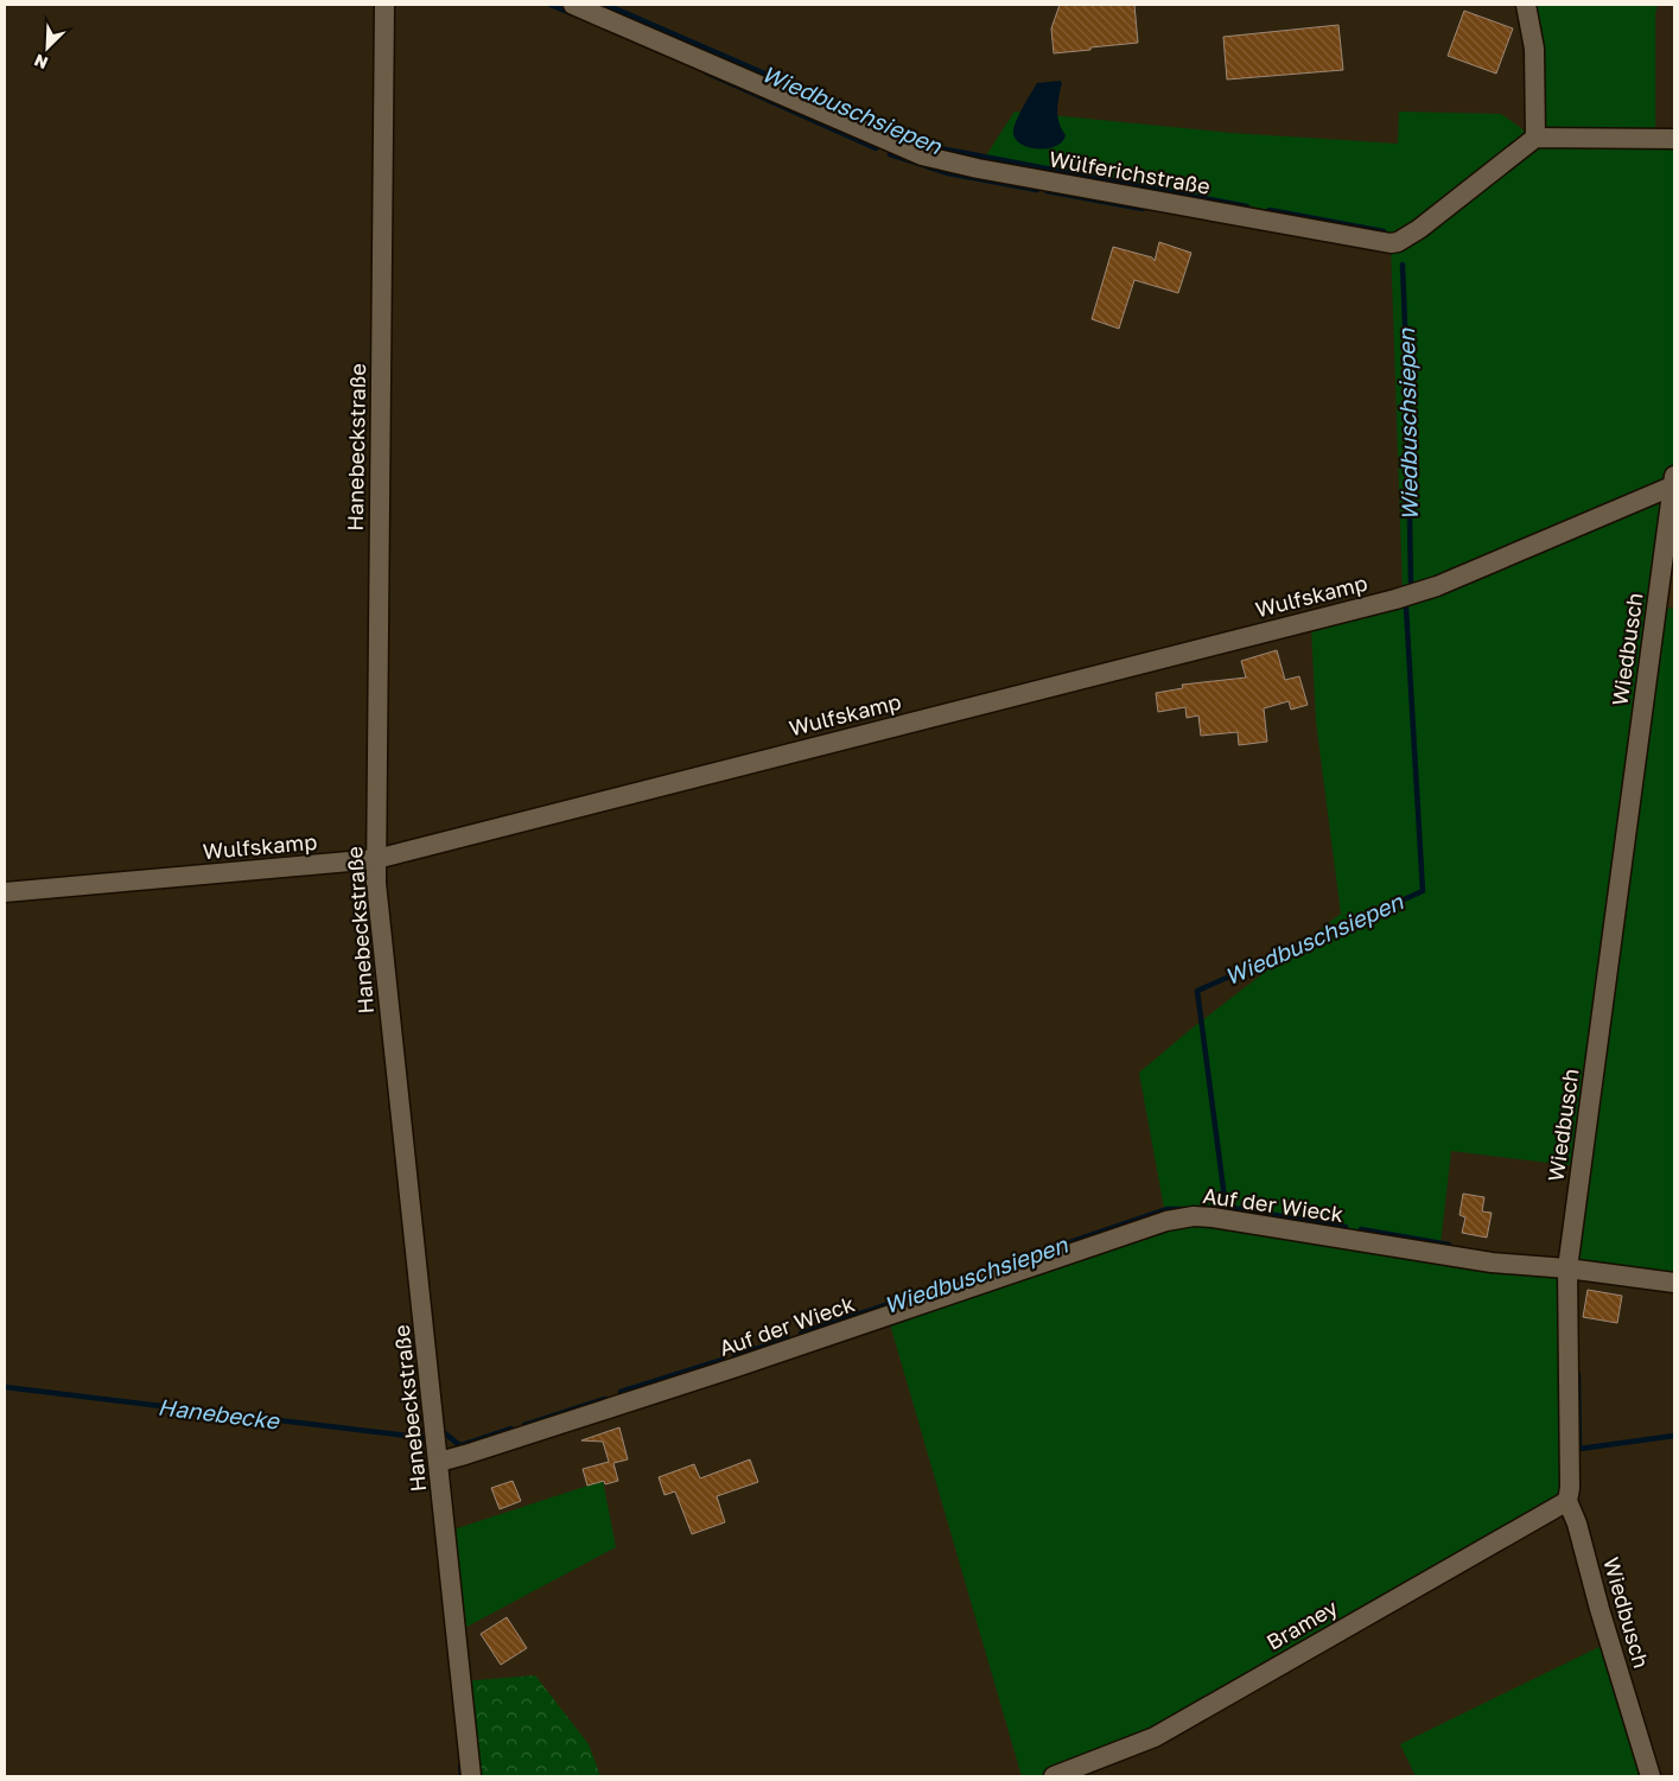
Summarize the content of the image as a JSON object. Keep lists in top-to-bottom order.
{
  "streets": {
    "street": [
      "Wülferichstraße",
      "Hanebeckstraße",
      "Wulfskamp",
      "Wiedbusch",
      "Auf der Wieck",
      "Bramey"
    ]
  },
  "crossings": [
    ["Hanebeckstraße", "Wulfskamp"],
    ["Hanebeckstraße", "Auf der Wieck"],
    ["Wulfskamp", "Wiedbusch"],
    ["Wiedbusch", "Auf der Wieck"],
    ["Wiedbusch", "Bramey"]
  ],
  "water": ["Wiedbuschsiepen", "Hanebecke"],
  "north": "bottom left"
}
